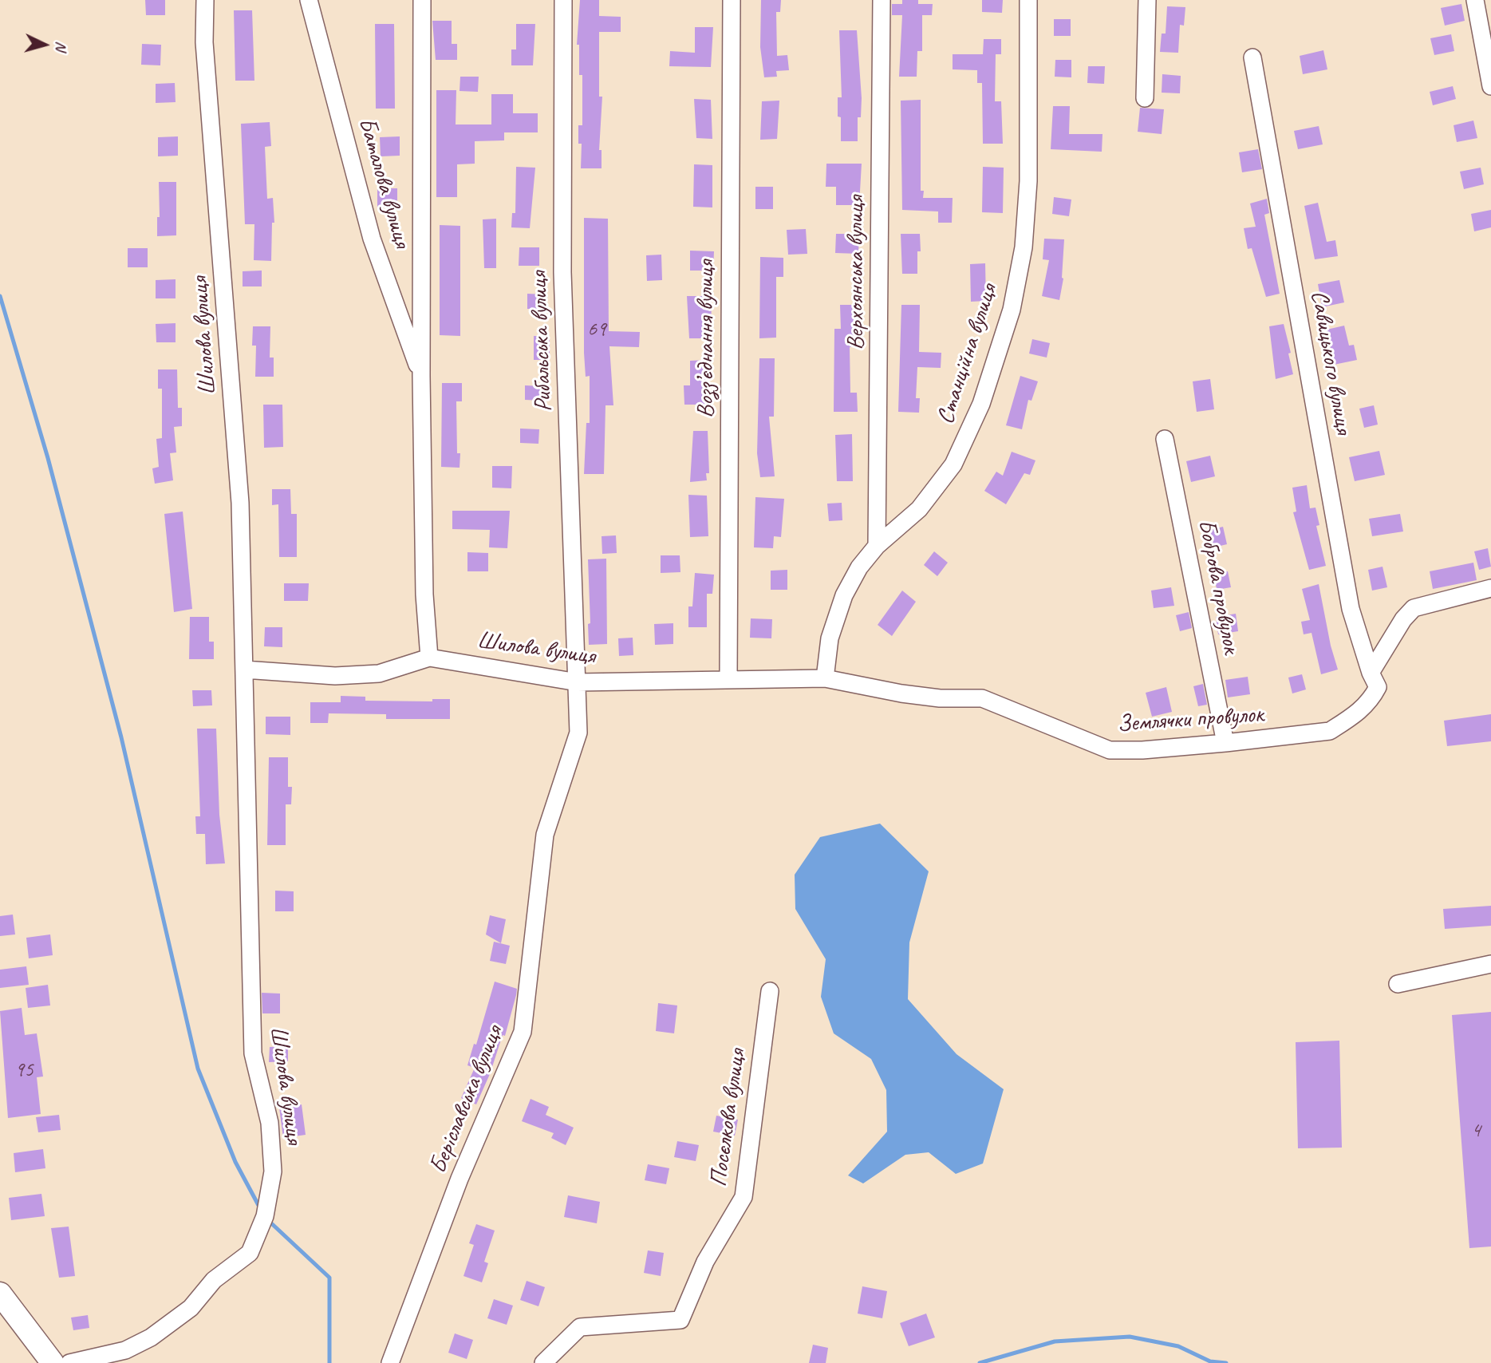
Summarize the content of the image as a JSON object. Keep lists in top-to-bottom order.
{
  "streets": {
    "street": [
      "Баталова вулиця",
      "Верхоянська вулиця",
      "Шилова вулиця",
      "Возз’єднання вулиця",
      "Рибальська вулиця",
      "Станційна вулиця",
      "Савицького вулиця",
      "Боброва провулок",
      "Землячки провулок",
      "Беріславська вулиця",
      "Посєлкова вулиця"
    ]
  },
  "crossings": [
    ["Баталова вулиця", "Шилова вулиця"],
    ["Верхоянська вулиця", "Станційна вулиця"],
    ["Шилова вулиця", "Возз’єднання вулиця"],
    ["Шилова вулиця", "Рибальська вулиця"],
    ["Шилова вулиця", "Станційна вулиця"],
    ["Шилова вулиця", "Землячки провулок"],
    ["Шилова вулиця", "Беріславська вулиця"],
    ["Рибальська вулиця", "Беріславська вулиця"],
    ["Станційна вулиця", "Землячки провулок"],
    ["Савицького вулиця", "Землячки провулок"],
    ["Боброва провулок", "Землячки провулок"]
  ],
  "house_numbers": ["69", "95", "4"],
  "north": "right"
}
